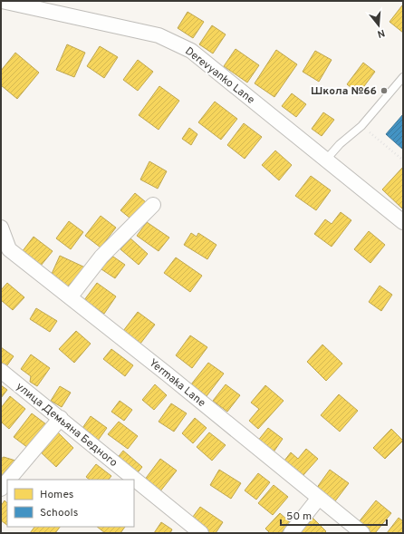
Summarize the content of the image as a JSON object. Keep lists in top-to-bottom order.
{
  "streets": {
    "street": ["Derevyanko Lane", "Yermaka Lane", "улица Демьяна Бедного"]
  },
  "places": ["Школа №66"],
  "legend": ["Homes", "Schools"],
  "scale_bar": "50 m",
  "north": "bottom"
}
